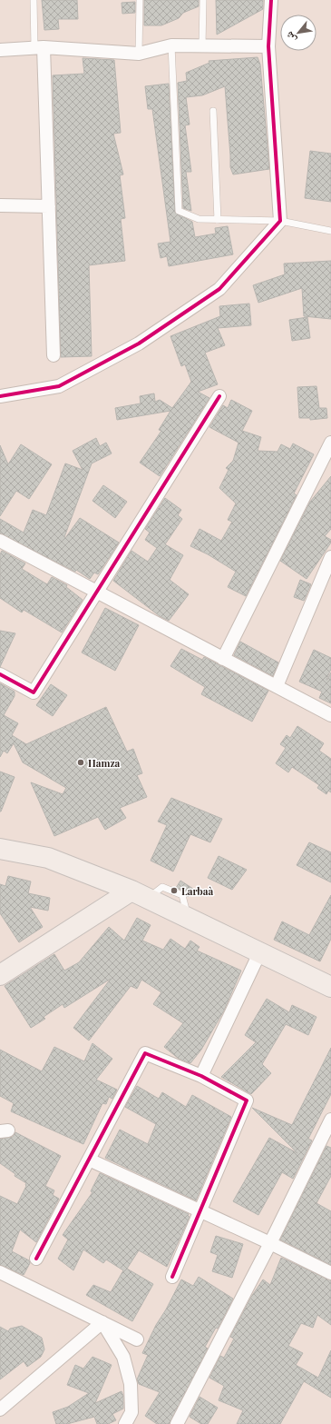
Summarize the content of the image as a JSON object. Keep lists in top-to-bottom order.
{
  "places": ["Hamza", "Larbaà"],
  "north": "bottom left"
}
